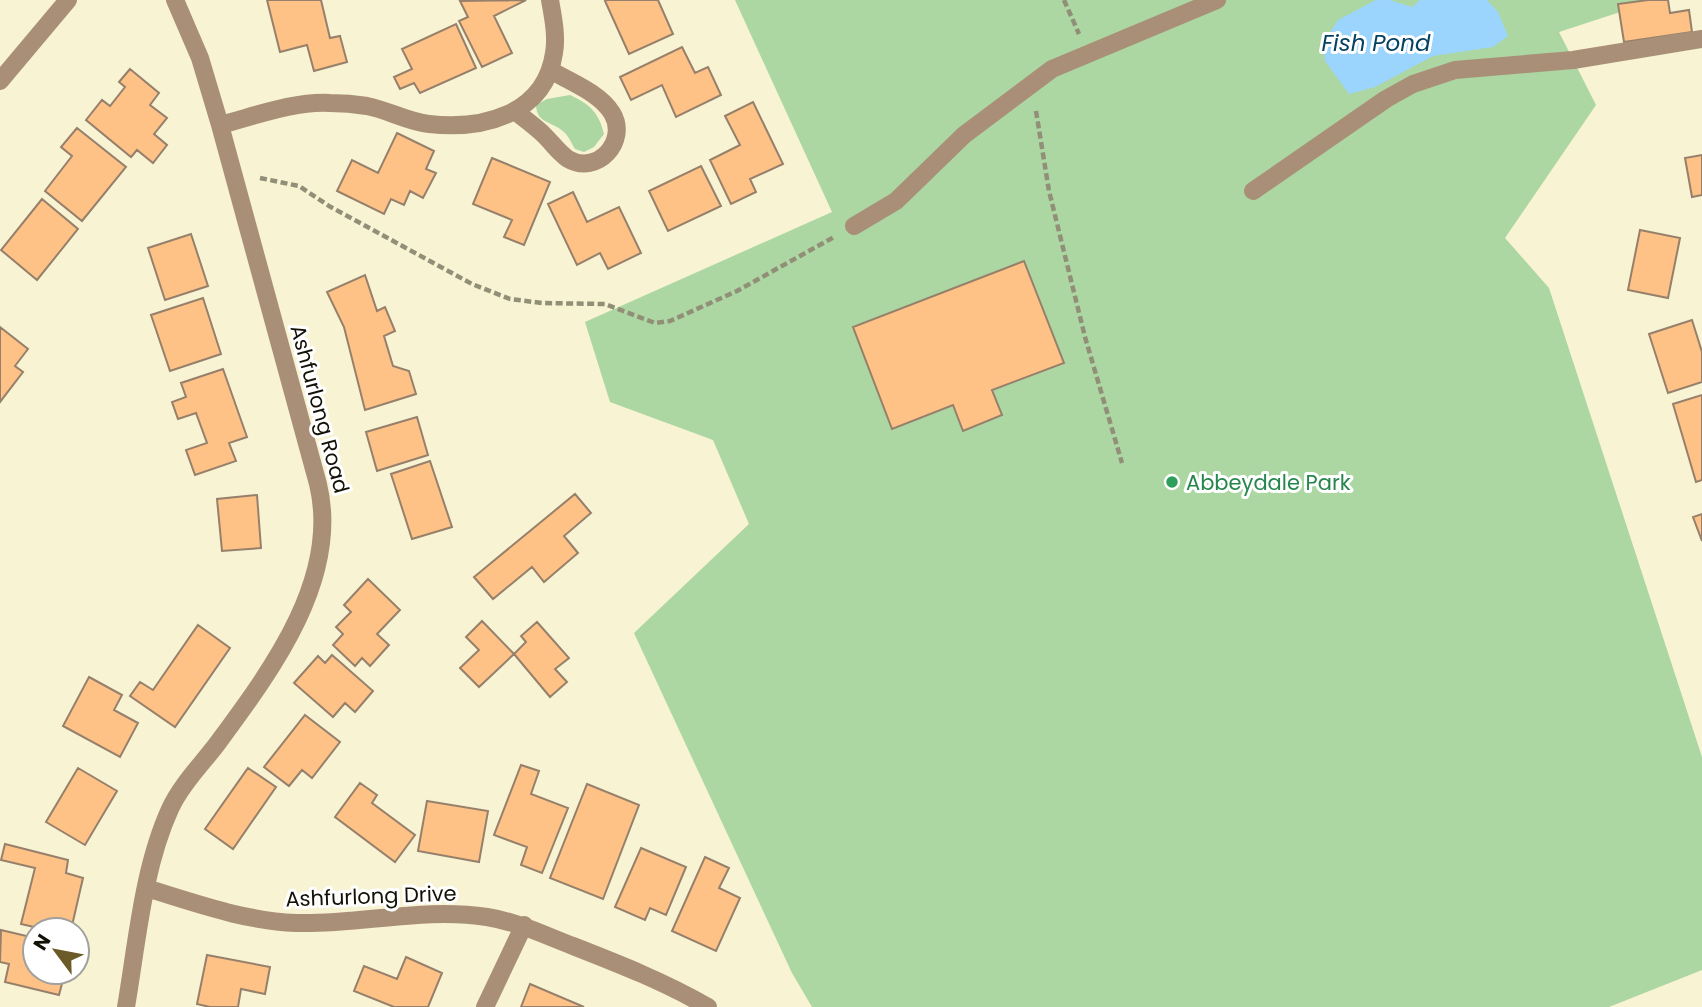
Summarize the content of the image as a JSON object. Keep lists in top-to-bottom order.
{
  "streets": {
    "street": ["Ashfurlong Road", "Ashfurlong Drive"]
  },
  "crossings": [
    ["Ashfurlong Road", "Ashfurlong Drive"]
  ],
  "water": ["Fish Pond"],
  "places": ["Abbeydale Park"],
  "north": "top left"
}
